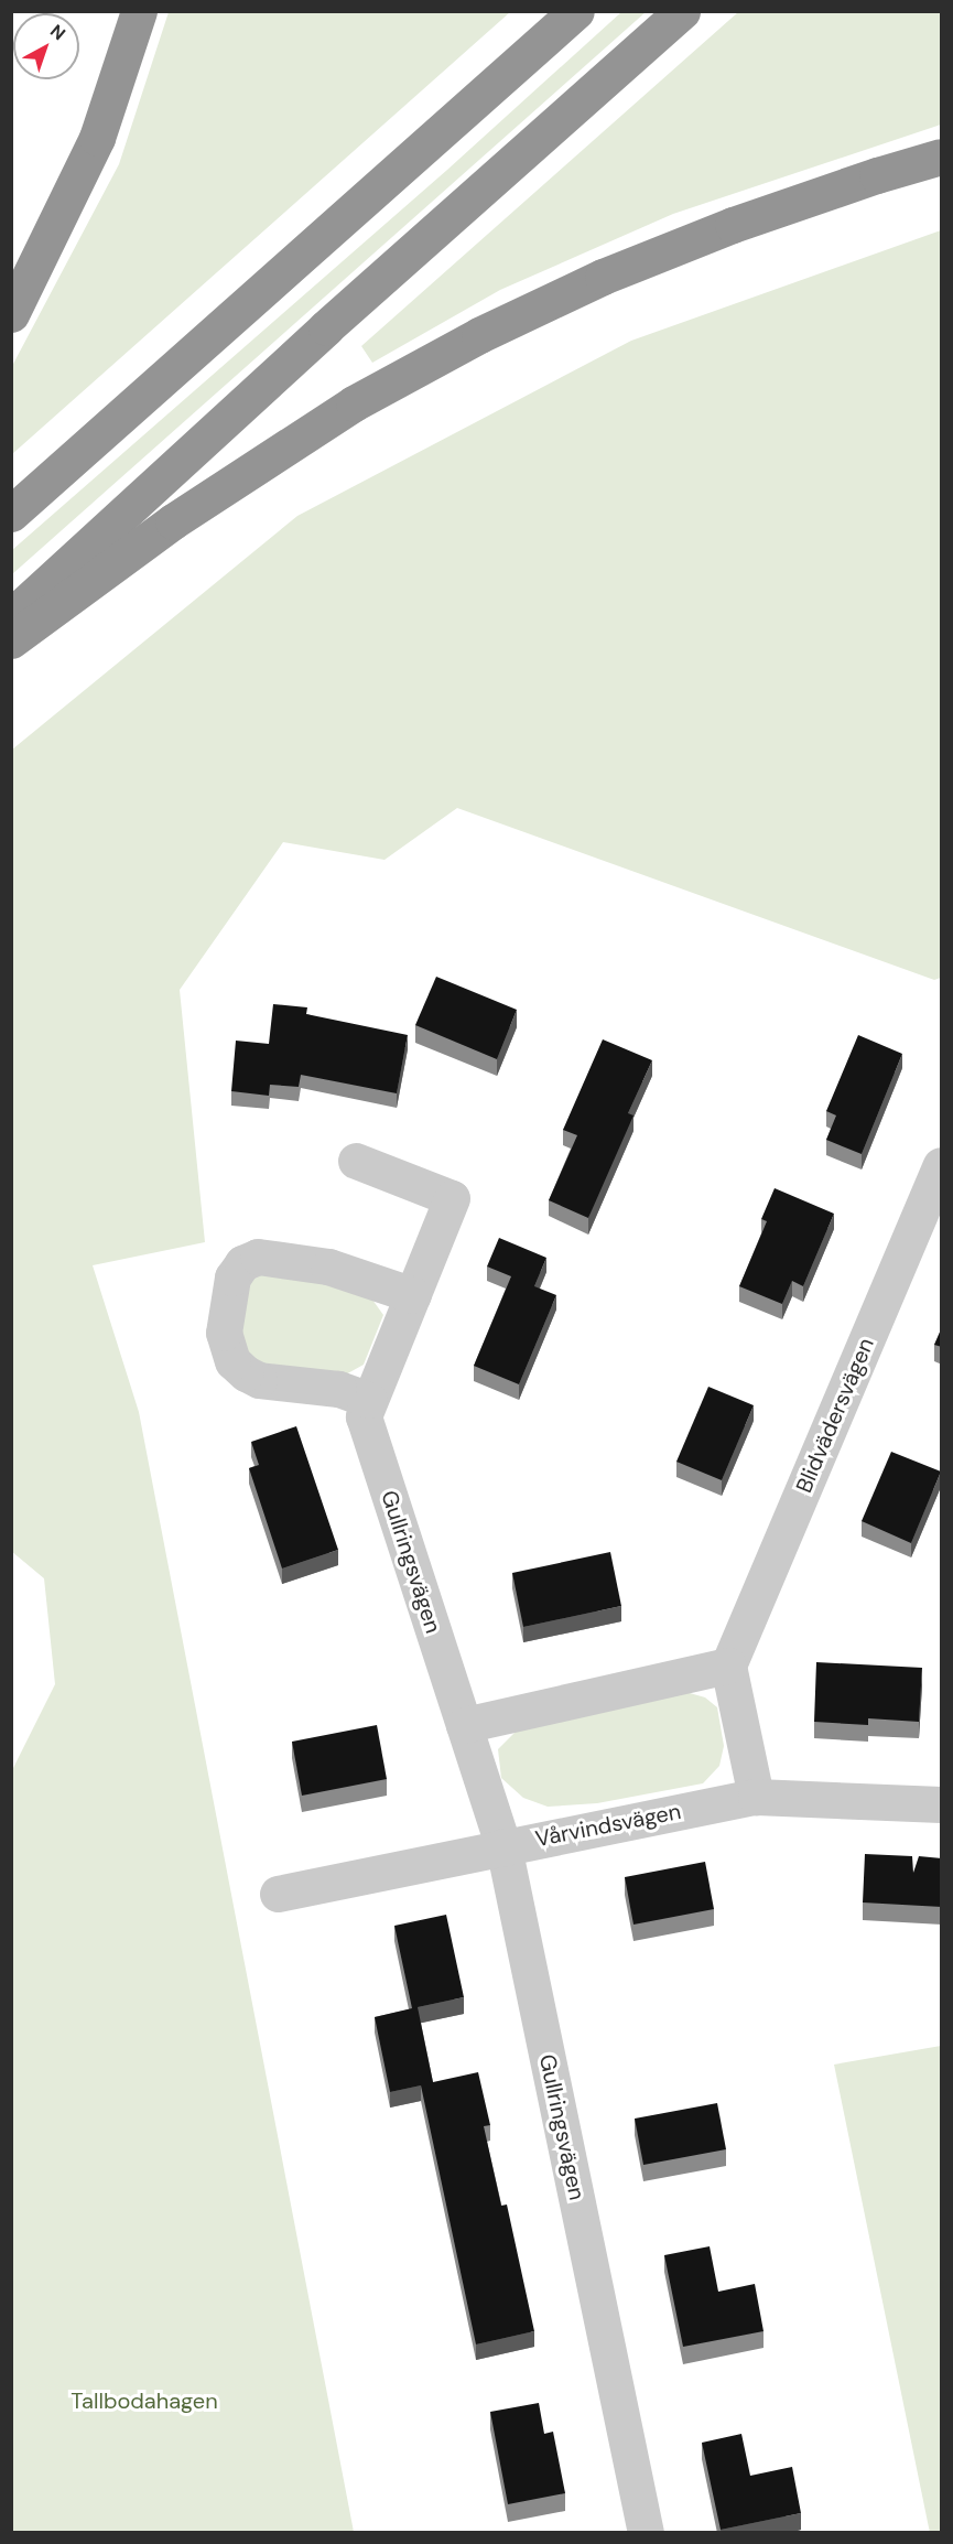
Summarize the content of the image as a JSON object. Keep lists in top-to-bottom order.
{
  "streets": {
    "street": ["Blidvädersvägen", "Gullringsvägen", "Vårvindsvägen"]
  },
  "crossings": [
    ["Gullringsvägen", "Vårvindsvägen"]
  ],
  "parks": ["Tallbodahagen"],
  "north": "top right"
}
